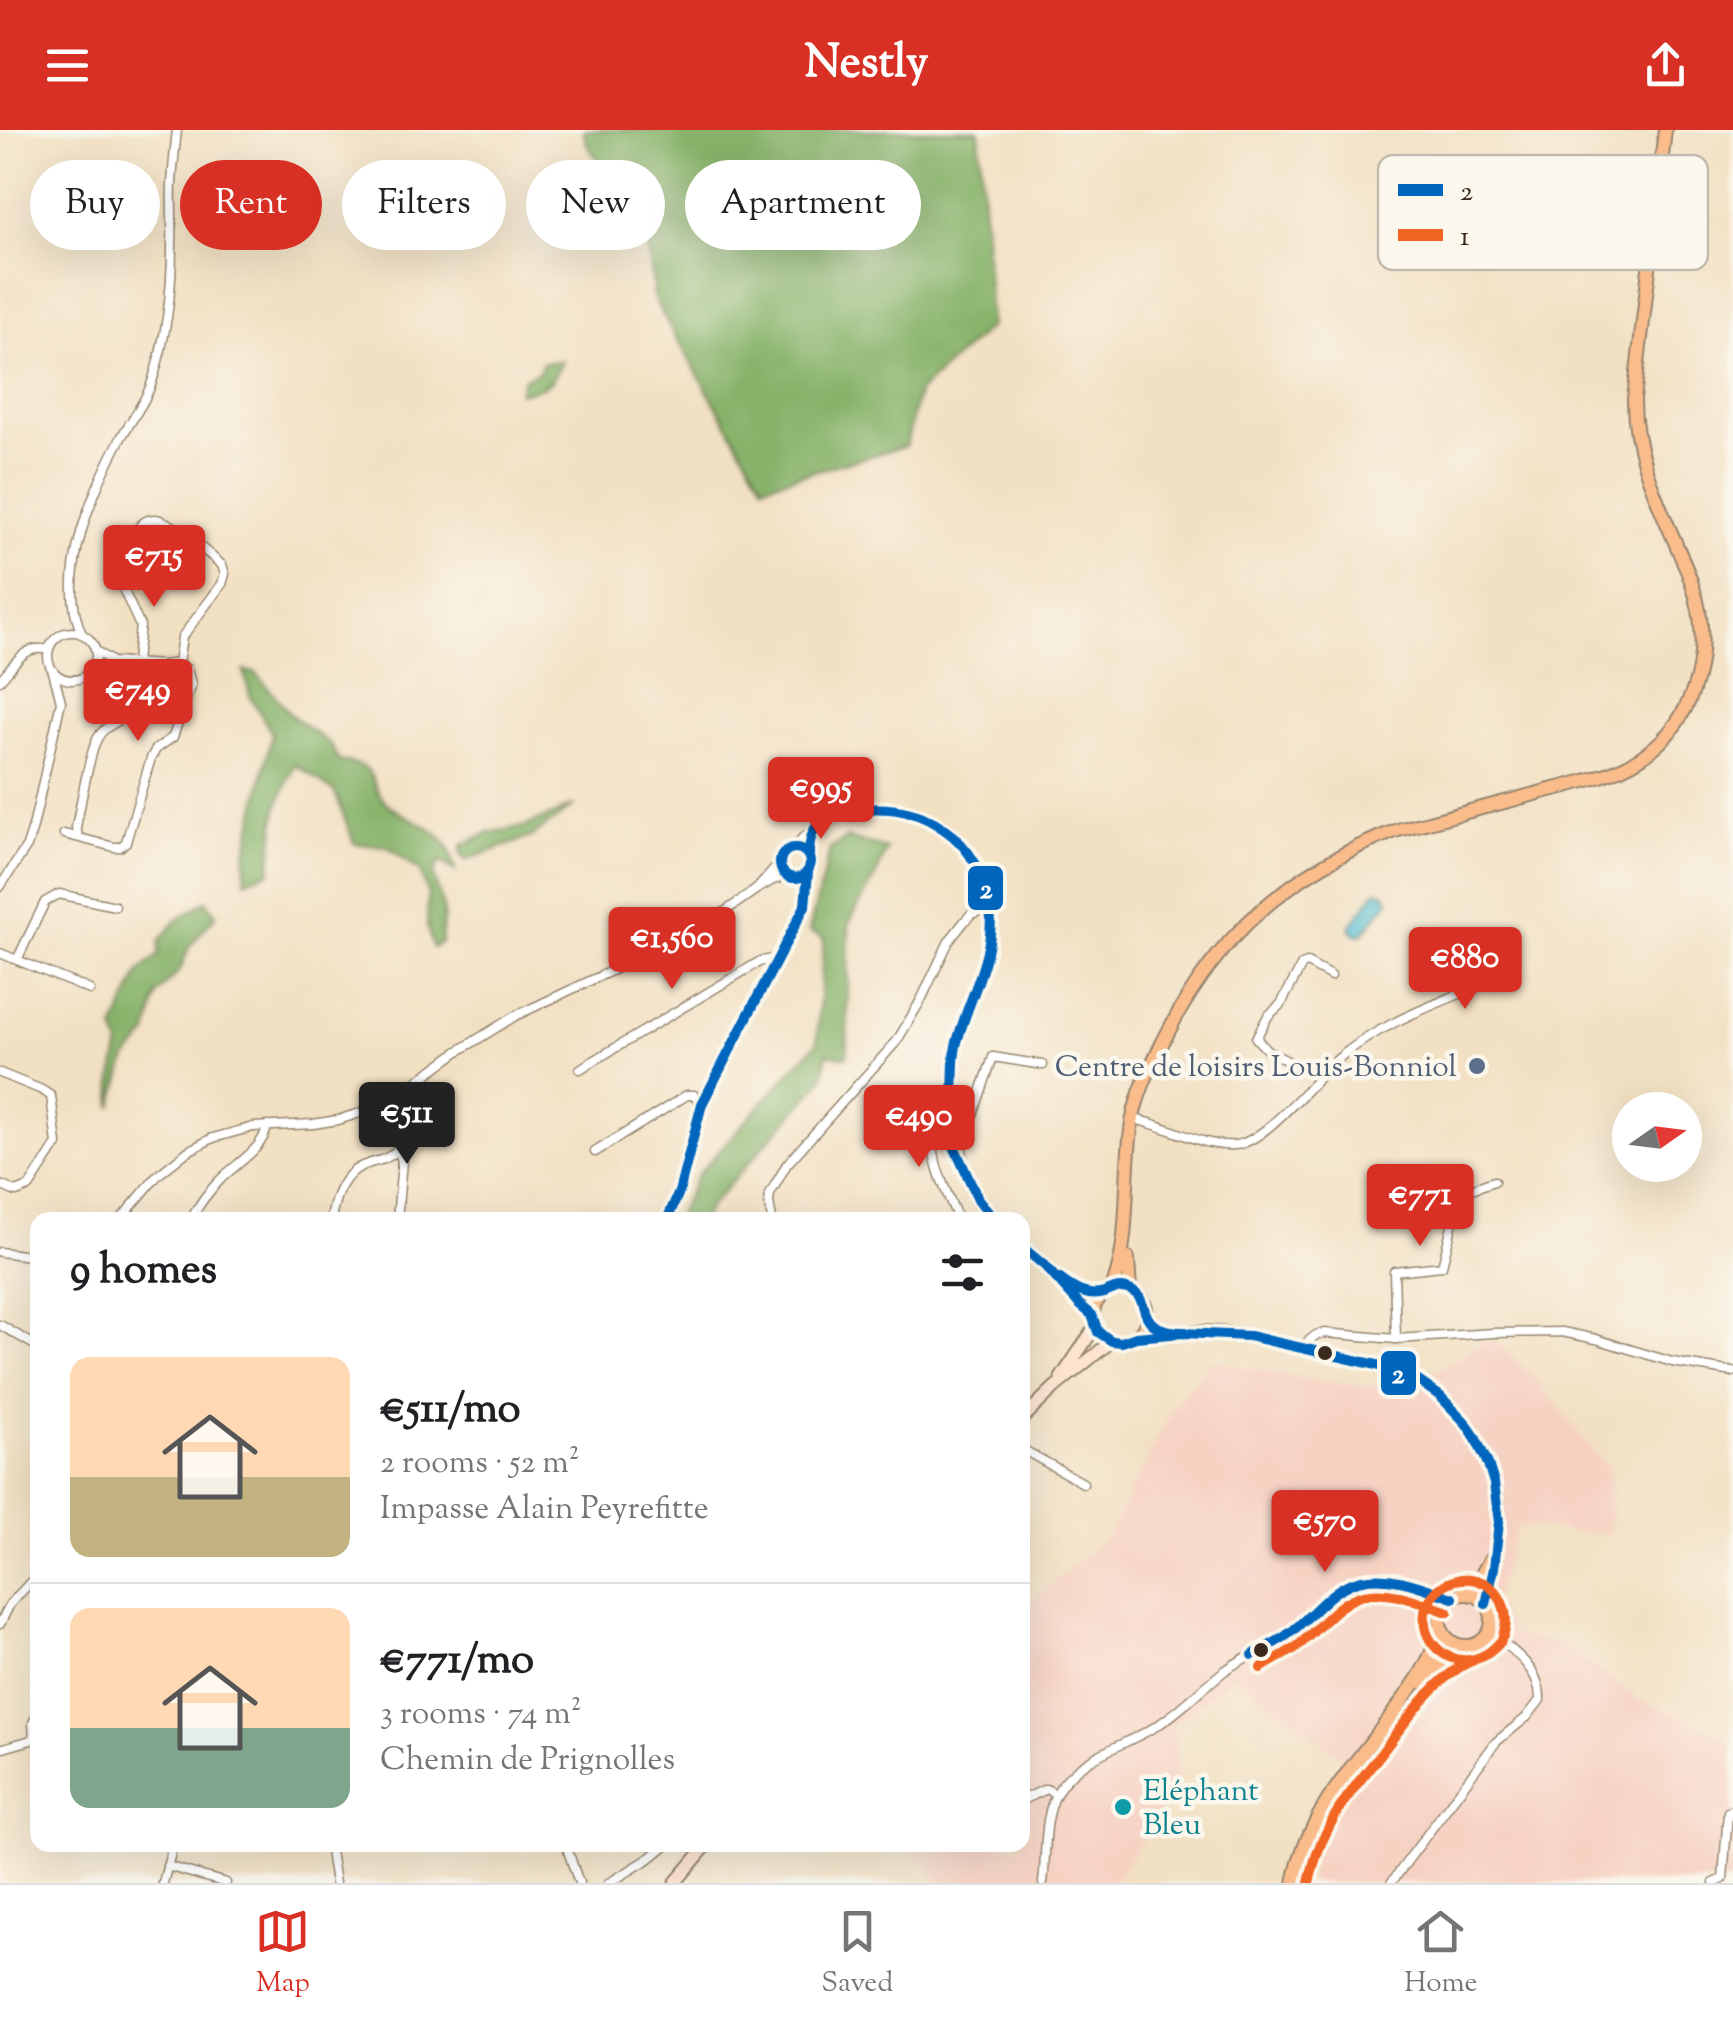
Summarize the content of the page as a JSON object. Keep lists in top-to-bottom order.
{
  "places": ["Centre de loisirs Louis-Bonniol", "Eléphant Bleu"],
  "lines": ["transit line 2", "transit line 1"],
  "legend": ["2", "1"],
  "north": "right",
  "page": {
    "header": "Nestly",
    "chip": [
      "Buy",
      "Rent",
      "Filters",
      "New",
      "Apartment"
    ],
    "price": [
      "€715",
      "€749",
      "€995",
      "€1,560",
      "€880",
      "€511",
      "€490",
      "€771",
      "€570"
    ],
    "heading": "9 homes",
    "list": [
      {
        "name": "€511/mo",
        "note": "2 rooms · 52 m² · Impasse Alain Peyrefitte"
      },
      {
        "name": "€771/mo",
        "note": "3 rooms · 74 m² · Chemin de Prignolles"
      }
    ],
    "tabs": ["Map", "Saved", "Home"]
  }
}
